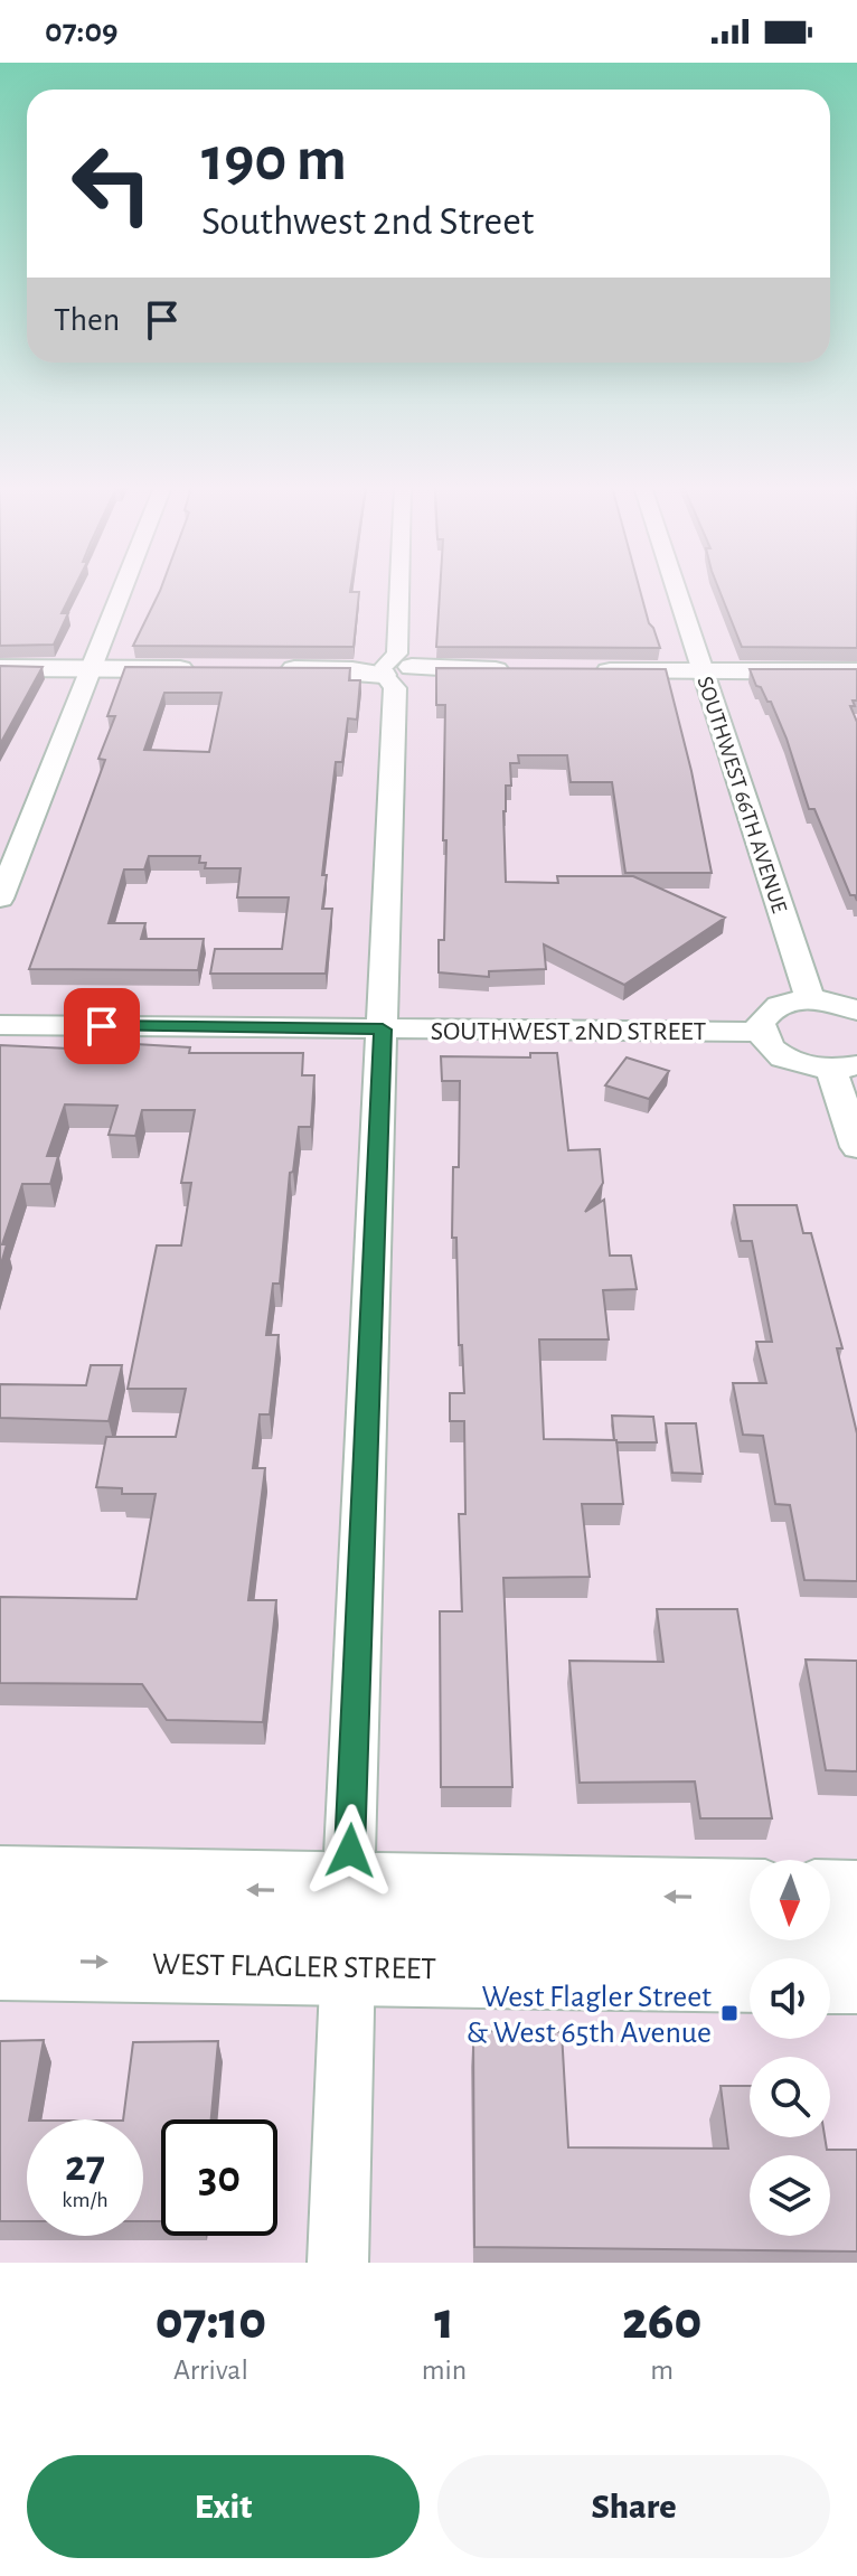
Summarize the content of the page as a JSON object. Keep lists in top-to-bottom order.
{
  "streets": {
    "main road": ["WEST FLAGLER STREET"],
    "street": ["SOUTHWEST 66TH AVENUE", "SOUTHWEST 2ND STREET"]
  },
  "places": {
    "transit": ["West Flagler Street & West 65th Avenue"]
  },
  "north": "bottom",
  "page": {
    "status": "07:09",
    "turn": ["190 m", "Southwest 2nd Street"],
    "then": "Then",
    "speed": "27 km/h",
    "limit": "30",
    "eta": [
      "07:10",
      "Arrival",
      "1",
      "min",
      "260",
      "m"
    ],
    "buttons": ["Exit", "Share"]
  }
}
